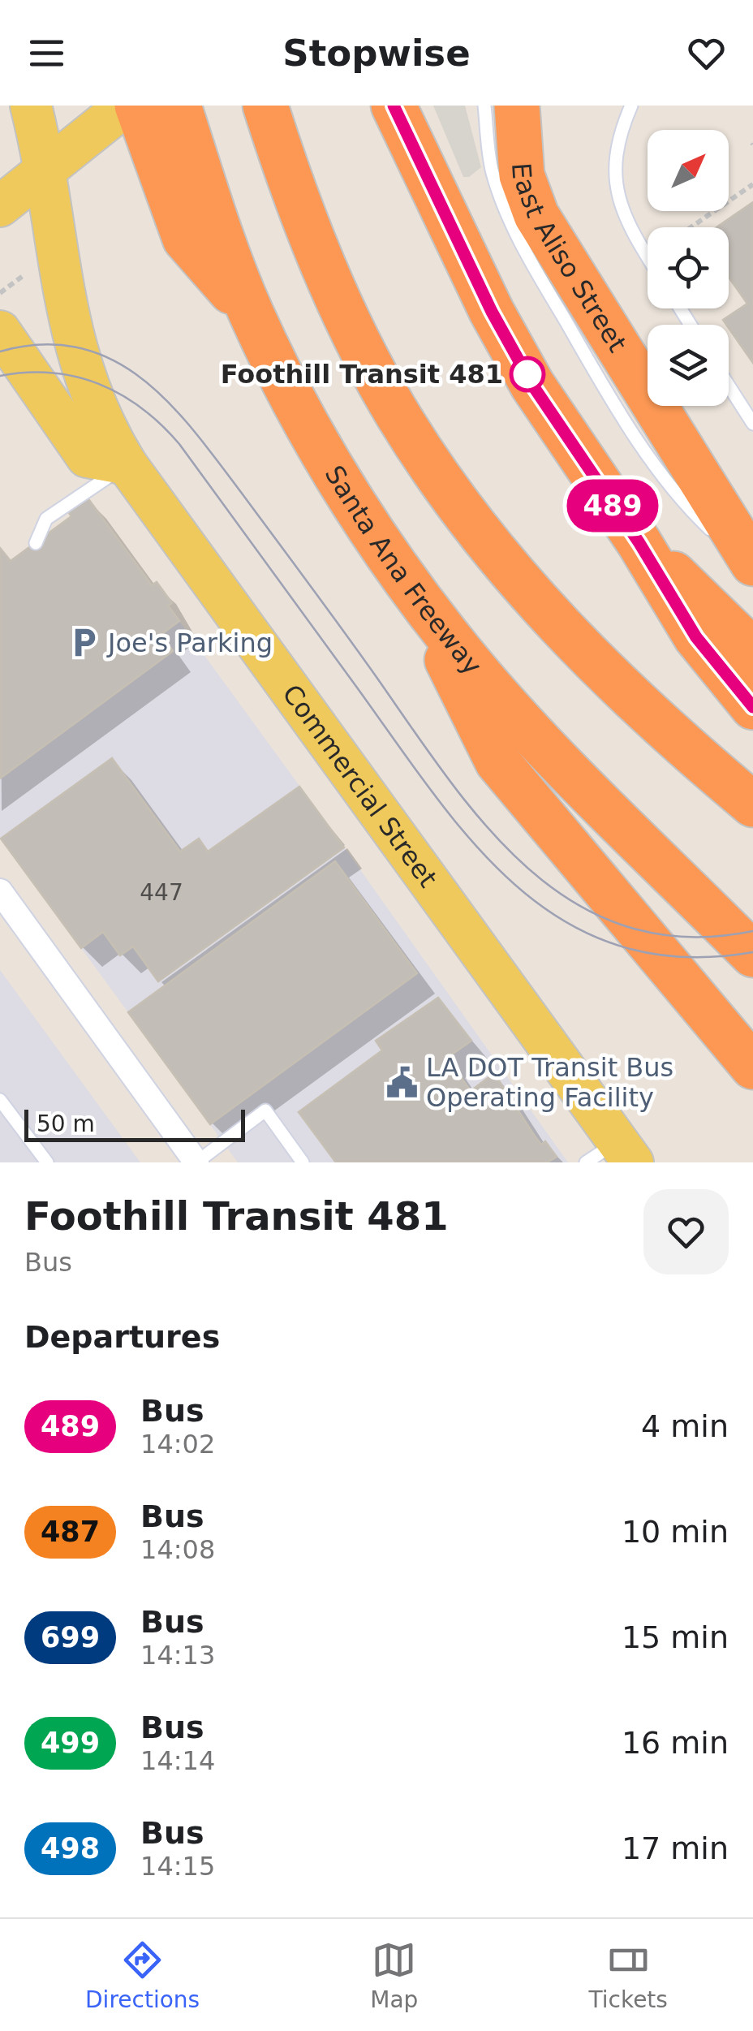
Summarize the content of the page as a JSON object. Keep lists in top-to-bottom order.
{
  "streets": {
    "highway": ["East Aliso Street", "Santa Ana Freeway"],
    "main road": ["Commercial Street"]
  },
  "places": {
    "other": ["Foothill Transit 481"],
    "parking": ["Joe's Parking"],
    "public building": ["LA DOT Transit Bus Operating Facility"]
  },
  "lines": ["bus line 489"],
  "house_numbers": ["447"],
  "scale_bar": "50 m",
  "north": "top right",
  "page": {
    "header": "Stopwise",
    "on_map": "489",
    "scale": "50 m",
    "heading": [
      ["Foothill Transit 481", "Bus"],
      "Departures"
    ],
    "list": [
      {
        "mark": "489",
        "name": "Bus",
        "note": "14:02",
        "value": "4 min"
      },
      {
        "mark": "487",
        "name": "Bus",
        "note": "14:08",
        "value": "10 min"
      },
      {
        "mark": "699",
        "name": "Bus",
        "note": "14:13",
        "value": "15 min"
      },
      {
        "mark": "499",
        "name": "Bus",
        "note": "14:14",
        "value": "16 min"
      },
      {
        "mark": "498",
        "name": "Bus",
        "note": "14:15",
        "value": "17 min"
      }
    ],
    "tabs": ["Directions", "Map", "Tickets"]
  }
}
